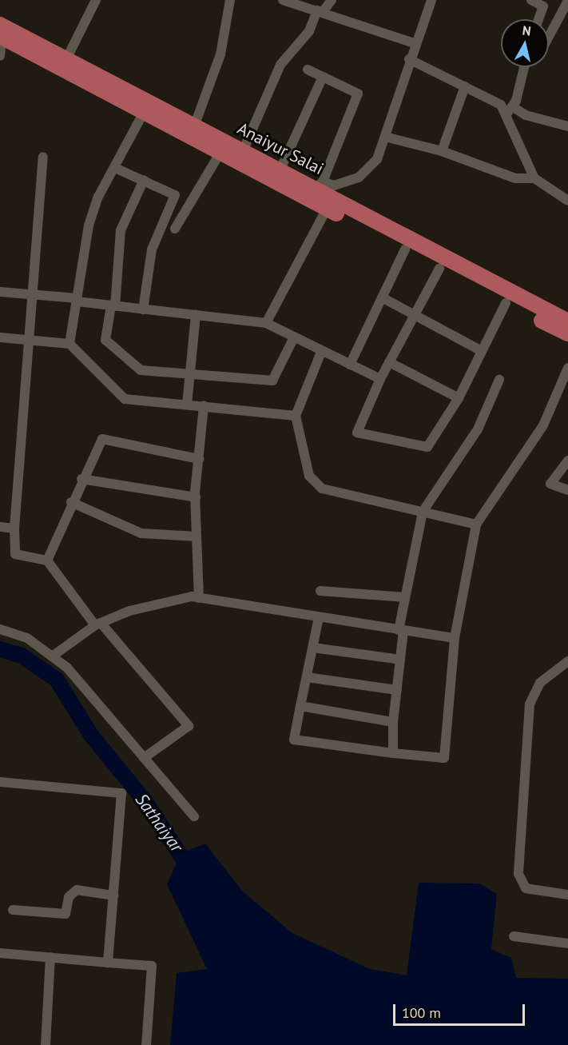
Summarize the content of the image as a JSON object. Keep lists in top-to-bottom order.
{
  "streets": {
    "main road": ["Anaiyur Salai"]
  },
  "water": ["Sathaiyar"],
  "scale_bar": "100 m",
  "north": "top"
}
